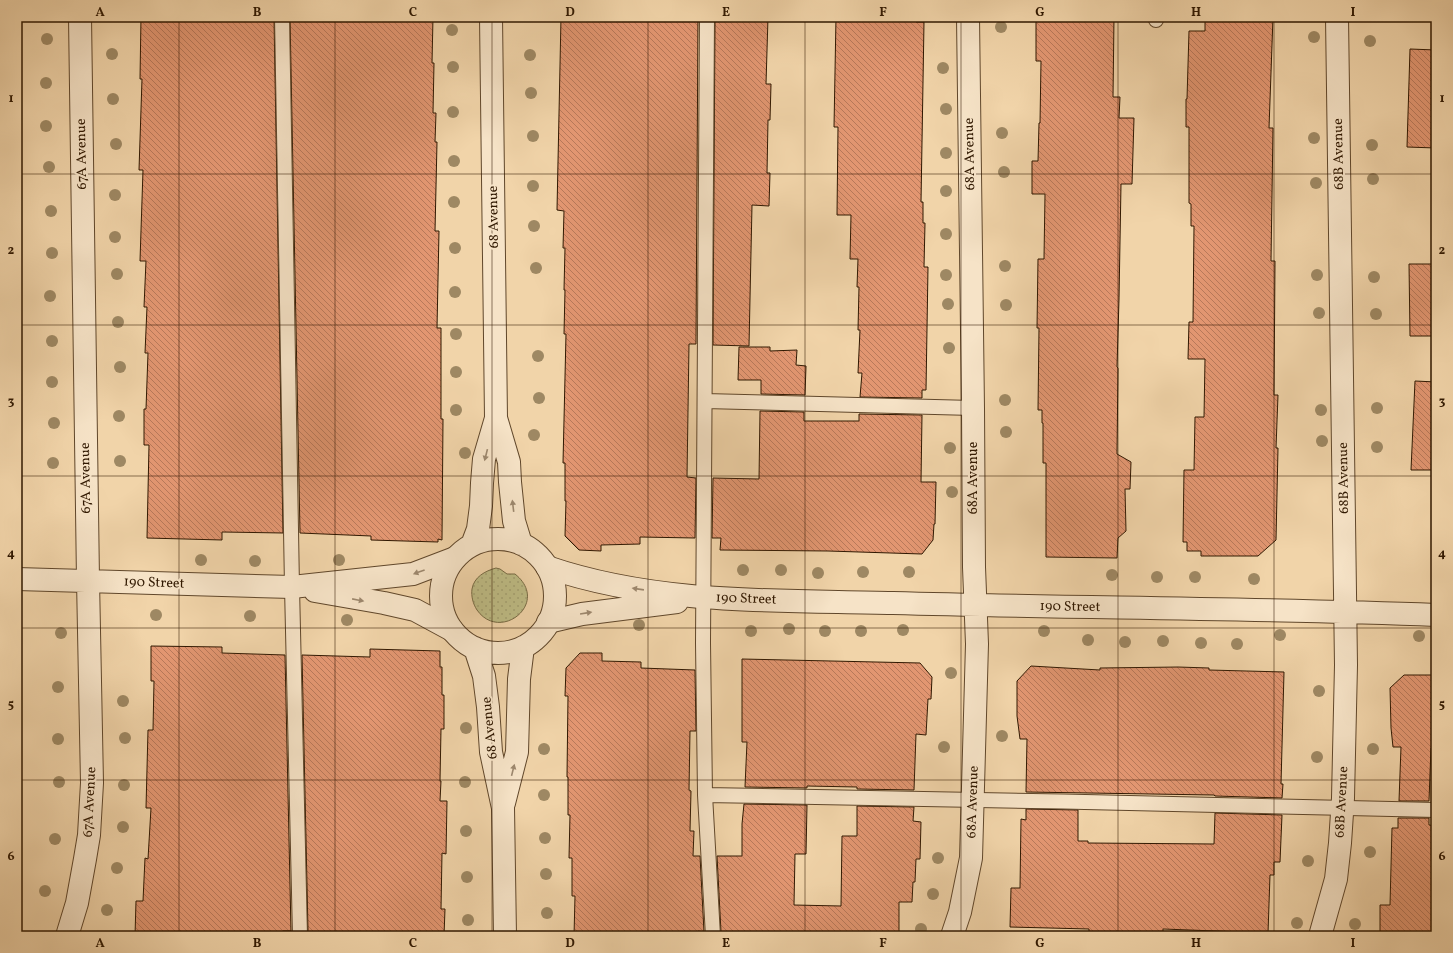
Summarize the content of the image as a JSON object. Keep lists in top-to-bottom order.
{
  "streets": {
    "street": [
      "67A Avenue",
      "68A Avenue",
      "68B Avenue",
      "68 Avenue",
      "190 Street"
    ]
  },
  "crossings": [
    ["67A Avenue", "190 Street"],
    ["68A Avenue", "190 Street"],
    ["68B Avenue", "190 Street"],
    ["68 Avenue", "190 Street"]
  ],
  "grid": {
    "columns": [
      "A",
      "B",
      "C",
      "D",
      "E",
      "F",
      "G",
      "H",
      "I"
    ],
    "rows": [
      "1",
      "2",
      "3",
      "4",
      "5",
      "6"
    ]
  }
}
